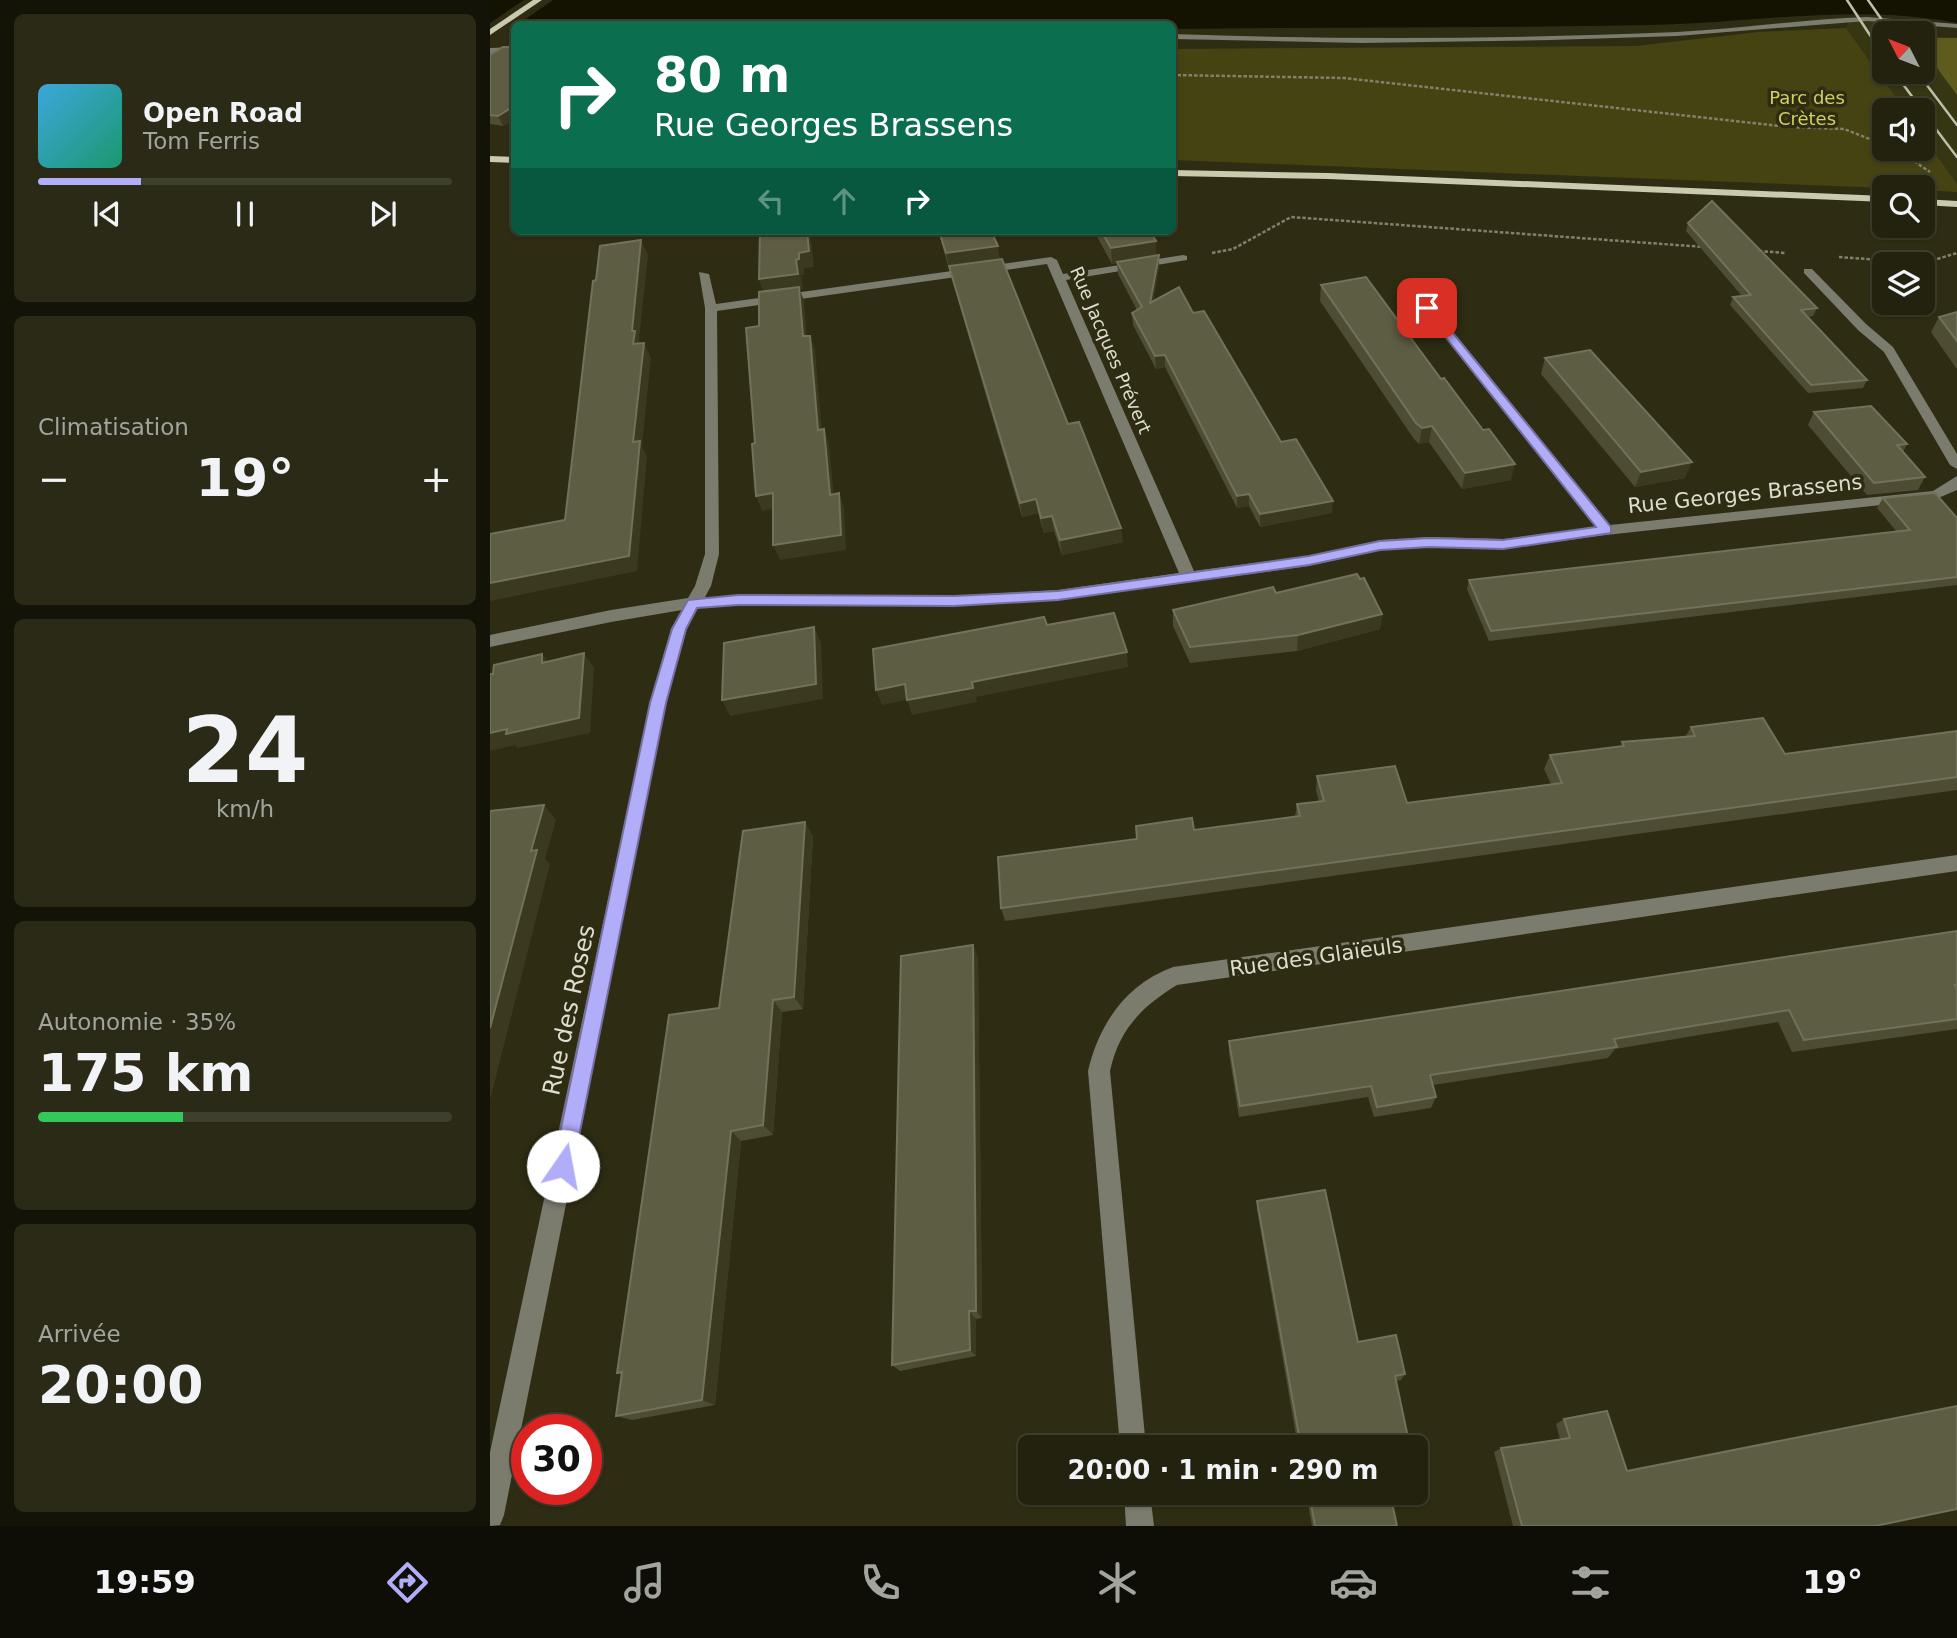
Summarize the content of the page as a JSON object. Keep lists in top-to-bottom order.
{
  "streets": {
    "street": [
      "Rue Jacques Prévert",
      "Rue Georges Brassens",
      "Rue des Glaïeuls",
      "Rue des Roses"
    ]
  },
  "crossings": [
    ["Rue Jacques Prévert", "Rue Georges Brassens"],
    ["Rue Georges Brassens", "Rue des Roses"]
  ],
  "parks": ["Parc des Crètes"],
  "north": "top left",
  "page": {
    "turn": ["80 m", "Rue Georges Brassens"],
    "song": ["Open Road", "Tom Ferris"],
    "tile": [
      "Climatisation",
      ["24", "km/h"],
      ["Autonomie · 35%", "175 km"],
      ["Arrivée", "20:00"]
    ],
    "heat": ["−", "19°", "+"],
    "limit": "30",
    "trip": "20:00 · 1 min · 290 m",
    "tabs": ["19:59", "19°"]
  }
}
